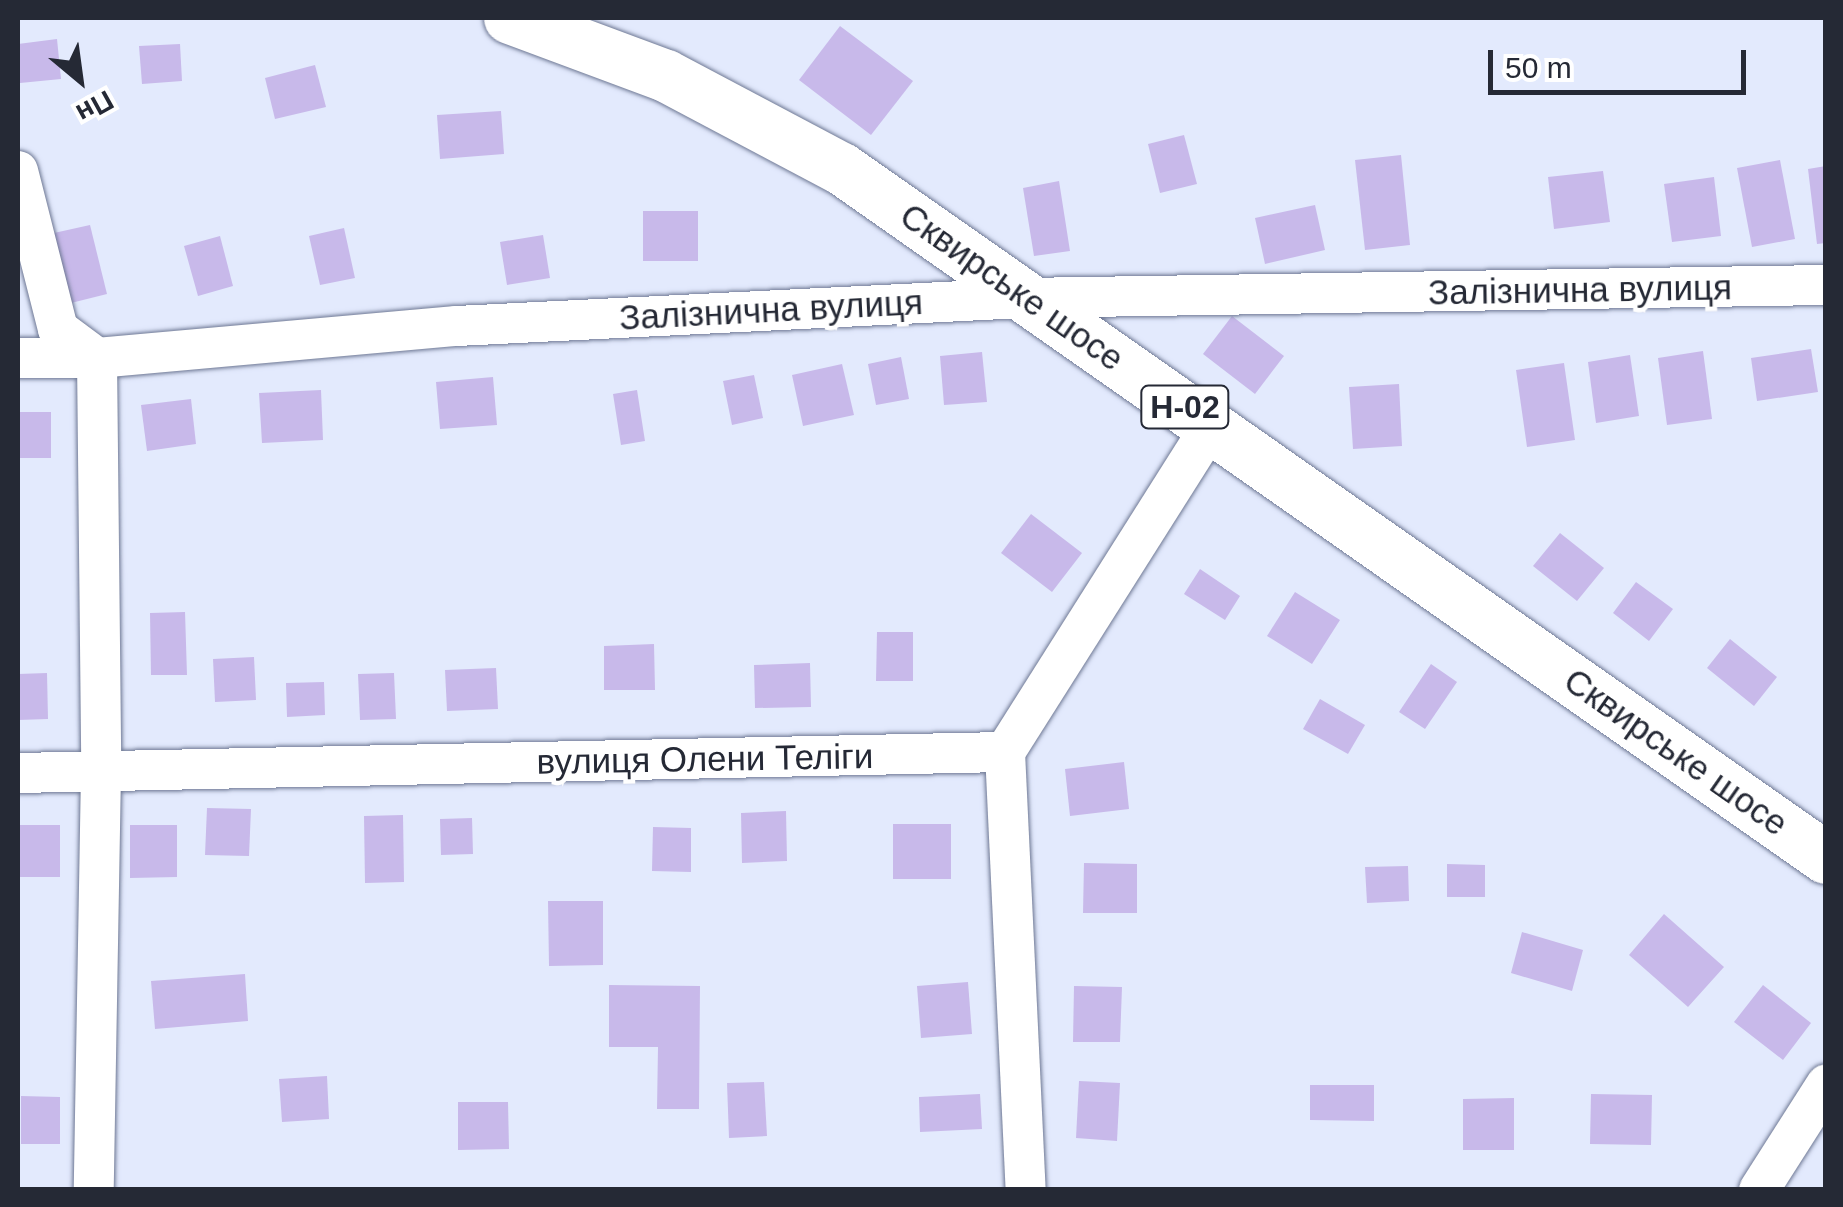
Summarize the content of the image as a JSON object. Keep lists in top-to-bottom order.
{
  "streets": {
    "main road": ["Сквирське шосе", "Н-02"],
    "street": ["Залізнична вулиця", "вулиця Олени Теліги"]
  },
  "crossings": [
    ["Сквирське шосе", "Залізнична вулиця"]
  ],
  "scale_bar": "50 m",
  "north": "bottom right"
}
